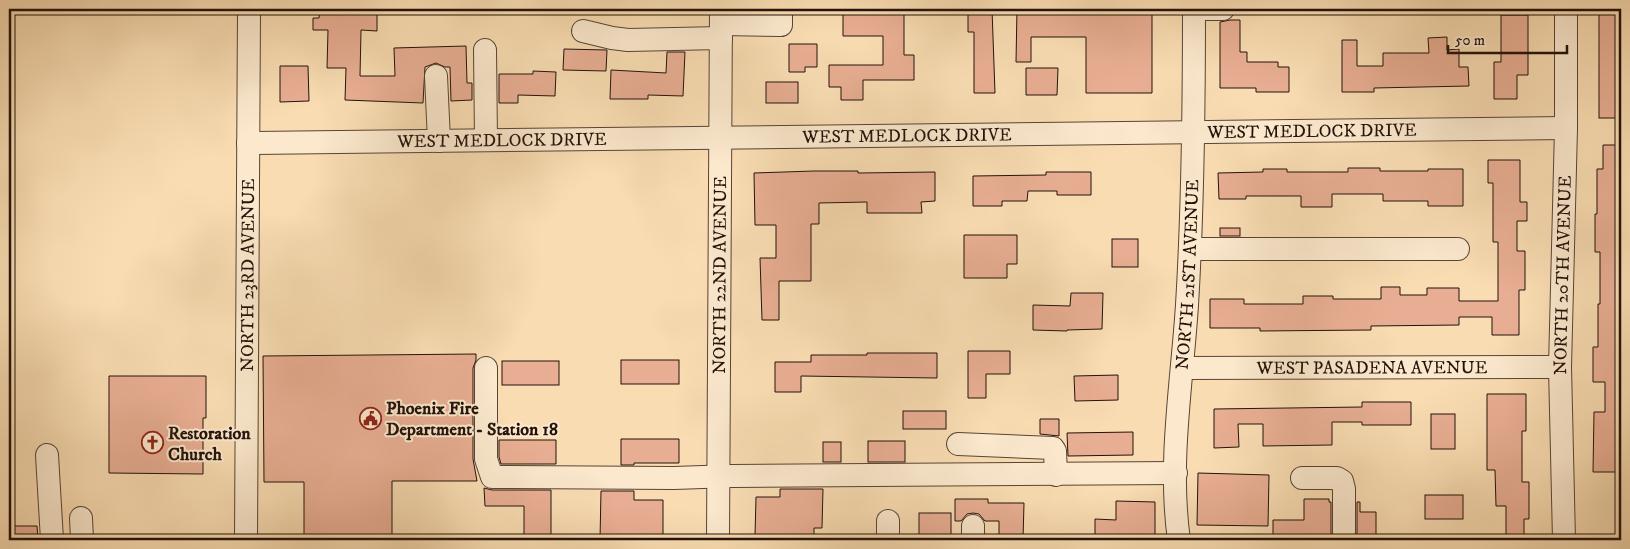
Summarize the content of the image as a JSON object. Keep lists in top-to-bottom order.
{
  "streets": {
    "street": [
      "WEST MEDLOCK DRIVE",
      "NORTH 23RD AVENUE",
      "NORTH 22ND AVENUE",
      "NORTH 21ST AVENUE",
      "NORTH 20TH AVENUE",
      "WEST PASADENA AVENUE"
    ]
  },
  "crossings": [
    ["WEST MEDLOCK DRIVE", "NORTH 23RD AVENUE"],
    ["WEST MEDLOCK DRIVE", "NORTH 22ND AVENUE"],
    ["WEST MEDLOCK DRIVE", "NORTH 21ST AVENUE"],
    ["WEST MEDLOCK DRIVE", "NORTH 20TH AVENUE"],
    ["NORTH 21ST AVENUE", "WEST PASADENA AVENUE"],
    ["NORTH 20TH AVENUE", "WEST PASADENA AVENUE"]
  ],
  "places": {
    "public building": ["Phoenix Fire Department - Station 18"],
    "church": ["Restoration Church"]
  },
  "scale_bar": "50 m"
}
